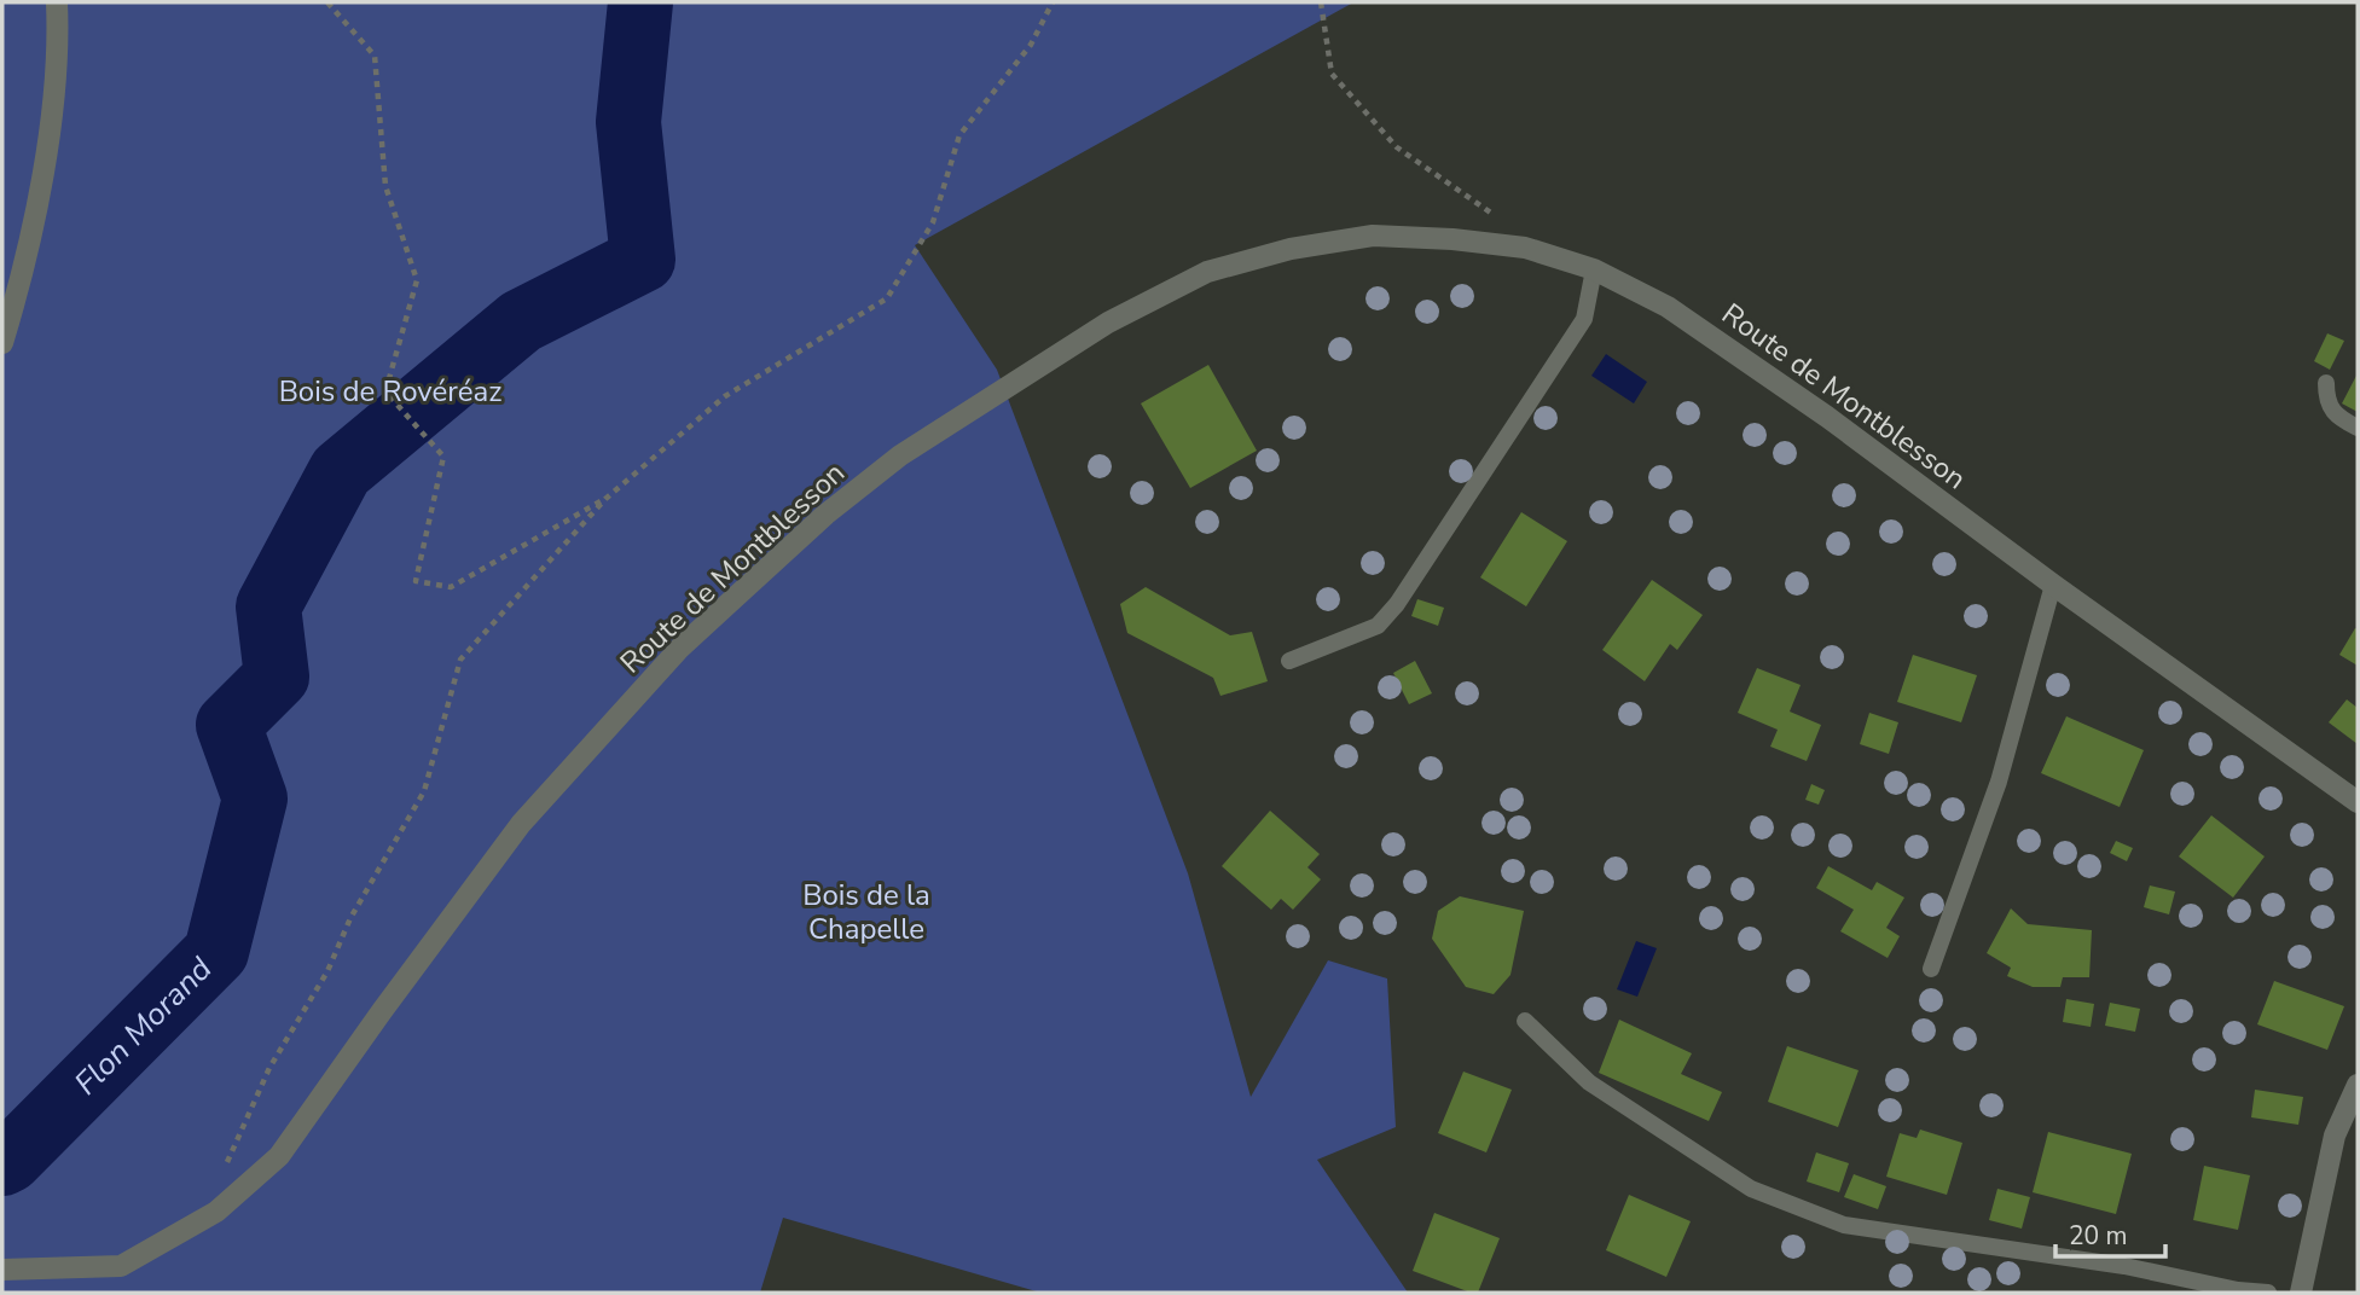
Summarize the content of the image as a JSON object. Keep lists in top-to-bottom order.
{
  "streets": {
    "street": ["Route de Montblesson"]
  },
  "water": ["Flon Morand"],
  "parks": ["Bois de Rovéréaz", "Bois de la Chapelle"],
  "scale_bar": "20 m"
}
